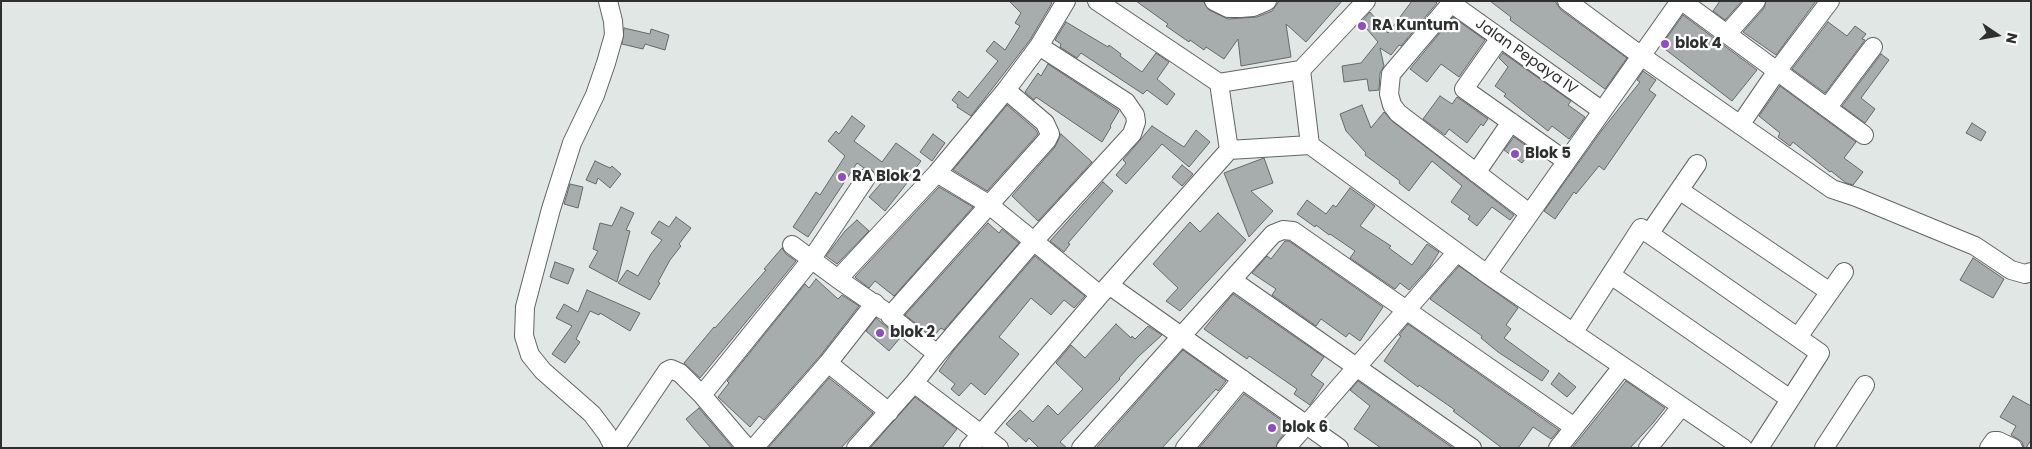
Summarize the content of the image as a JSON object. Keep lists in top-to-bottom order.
{
  "streets": {
    "street": ["Jalan Pepaya IV"]
  },
  "places": [
    "RA Kuntum",
    "blok 4",
    "Blok 5",
    "RA Blok 2",
    "blok 2",
    "blok 6"
  ],
  "north": "right"
}
